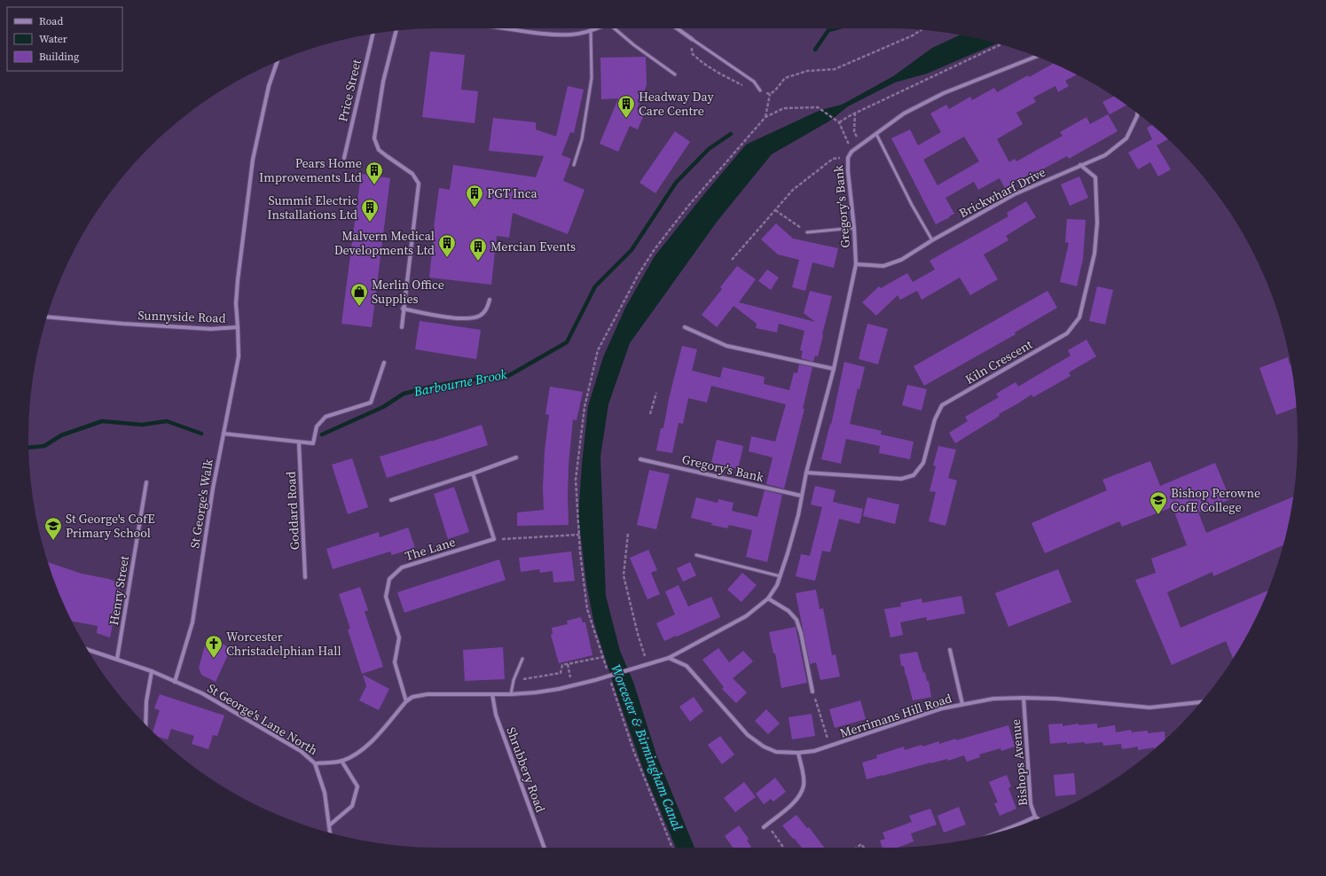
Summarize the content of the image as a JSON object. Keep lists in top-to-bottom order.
{
  "streets": {
    "street": [
      "Price Street",
      "Brickwharf Drive",
      "Gregory's Bank",
      "Sunnyside Road",
      "Kiln Crescent",
      "St George's Walk",
      "Goddard Road",
      "The Lane",
      "Henry Street",
      "Merrimans Hill Road",
      "St George's Lane North",
      "Bishops Avenue",
      "Shrubbery Road"
    ]
  },
  "crossings": [
    ["Brickwharf Drive", "Gregory's Bank"],
    ["Brickwharf Drive", "Kiln Crescent"],
    ["Gregory's Bank", "Kiln Crescent"],
    ["Gregory's Bank", "Merrimans Hill Road"],
    ["Gregory's Bank", "St George's Lane North"],
    ["Sunnyside Road", "St George's Walk"],
    ["St George's Walk", "St George's Lane North"],
    ["The Lane", "St George's Lane North"],
    ["Henry Street", "St George's Lane North"],
    ["Merrimans Hill Road", "St George's Lane North"],
    ["Merrimans Hill Road", "Bishops Avenue"],
    ["St George's Lane North", "Shrubbery Road"]
  ],
  "water": ["Barbourne Brook", "Worcester & Birmingham Canal"],
  "places": {
    "building": [
      "Headway Day Care Centre",
      "Pears Home Improvements Ltd",
      "PGT Inca",
      "Summit Electric Installations Ltd",
      "Malvern Medical Developments Ltd",
      "Mercian Events"
    ],
    "shop": ["Merlin Office Supplies"],
    "school or university": ["Bishop Perowne CofE College", "St George's CofE Primary School"],
    "church": ["Worcester Christadelphian Hall"]
  },
  "legend": ["Road", "Water", "Building"]
}
